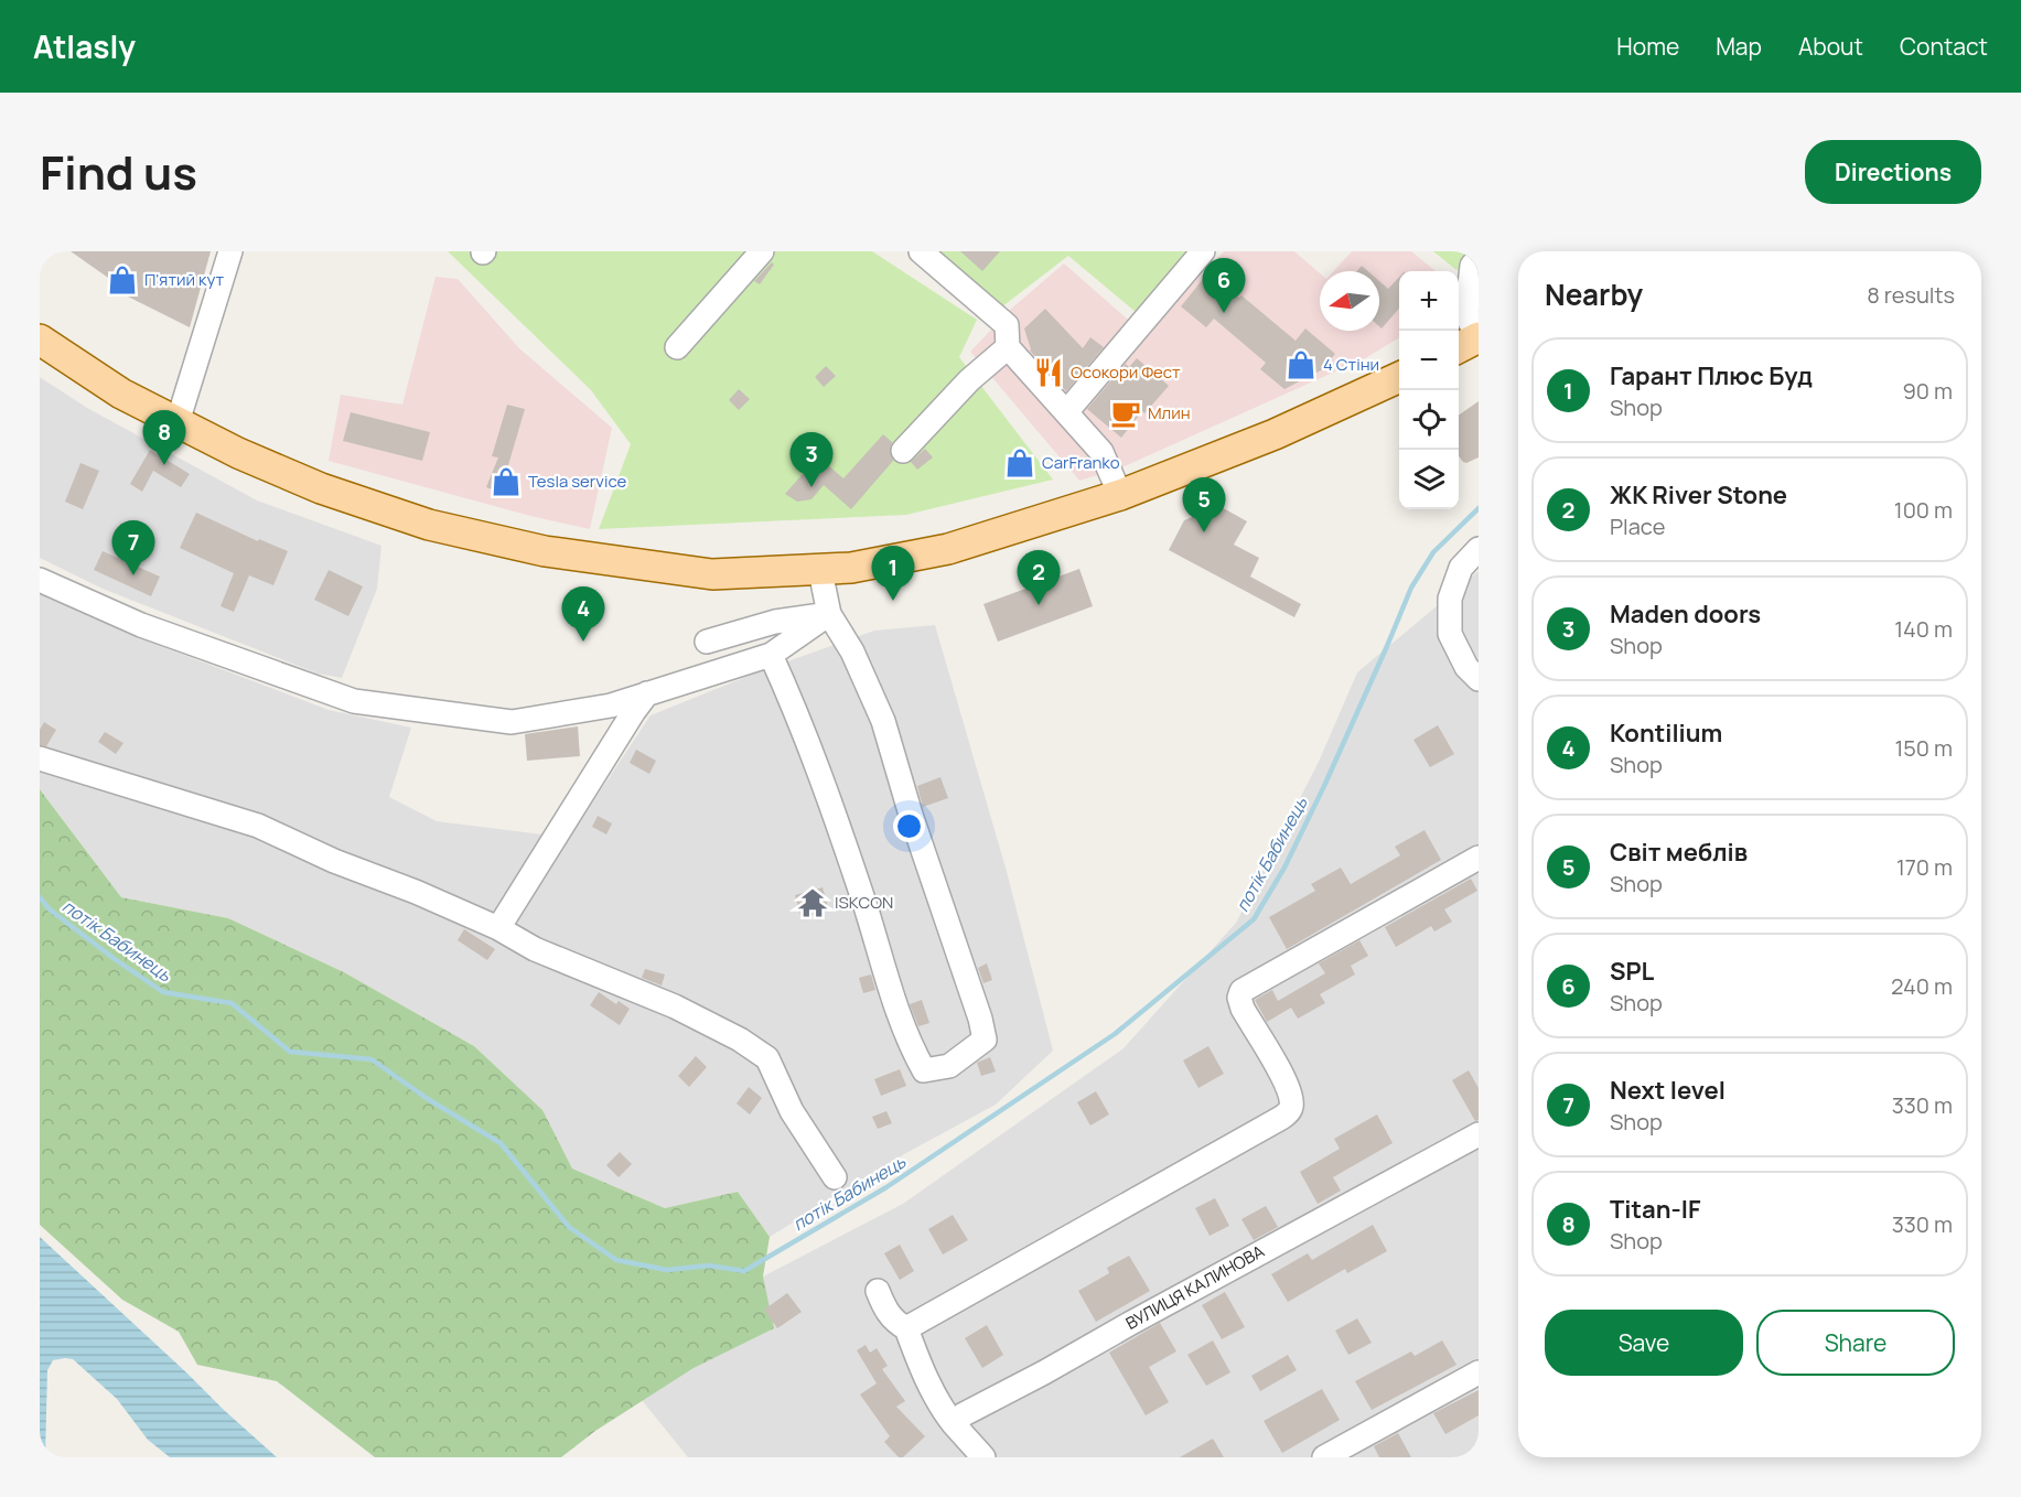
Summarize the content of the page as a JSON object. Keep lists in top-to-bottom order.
{
  "streets": {
    "street": ["ВУЛИЦЯ КАЛИНОВА"]
  },
  "water": ["потік Бабинець"],
  "places": {
    "shop": [
      "П'ятий кут",
      "4 Стіни",
      "CarFranko",
      "Tesla service"
    ],
    "restaurant": ["Осокори Фест"],
    "cafe": ["Млин"],
    "temple": ["ISKCON"]
  },
  "north": "left",
  "page": {
    "header": "Atlasly",
    "nav": [
      "Home",
      "Map",
      "About",
      "Contact"
    ],
    "title": "Find us",
    "buttons": [
      "Directions",
      ["Save", "Share"]
    ],
    "heading": ["Nearby", "8 results"],
    "pins": [
      "6",
      "8",
      "3",
      "5",
      "7",
      "1",
      "2",
      "4"
    ],
    "map_buttons": ["+", "−"],
    "list": [
      {
        "mark": "1",
        "name": "Гарант Плюс Буд",
        "note": "Shop",
        "value": "90 m"
      },
      {
        "mark": "2",
        "name": "ЖК River Stone",
        "note": "Place",
        "value": "100 m"
      },
      {
        "mark": "3",
        "name": "Maden doors",
        "note": "Shop",
        "value": "140 m"
      },
      {
        "mark": "4",
        "name": "Kontilium",
        "note": "Shop",
        "value": "150 m"
      },
      {
        "mark": "5",
        "name": "Світ меблів",
        "note": "Shop",
        "value": "170 m"
      },
      {
        "mark": "6",
        "name": "SPL",
        "note": "Shop",
        "value": "240 m"
      },
      {
        "mark": "7",
        "name": "Next level",
        "note": "Shop",
        "value": "330 m"
      },
      {
        "mark": "8",
        "name": "Titan-IF",
        "note": "Shop",
        "value": "330 m"
      }
    ]
  }
}
